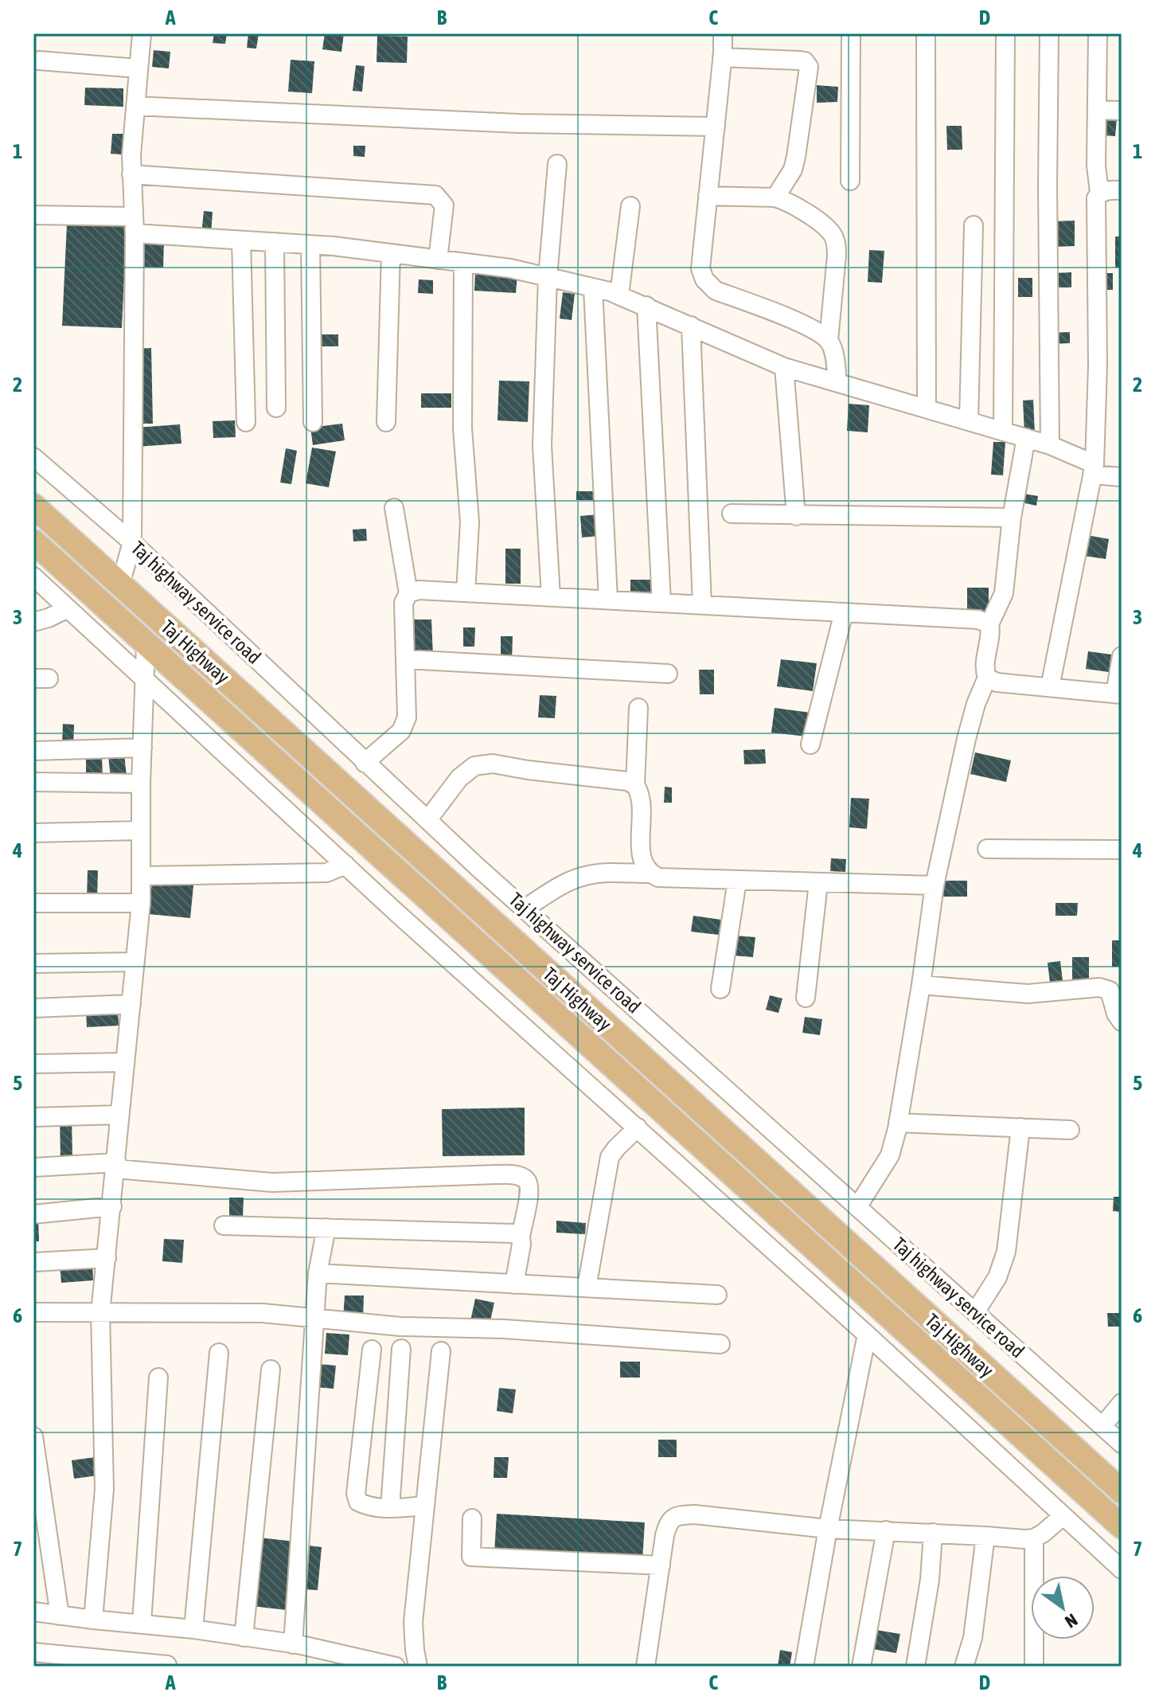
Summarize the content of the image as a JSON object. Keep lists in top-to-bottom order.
{
  "streets": {
    "main road": ["Taj Highway"],
    "street": ["Taj highway service road"]
  },
  "north": "bottom right",
  "grid": {
    "columns": [
      "A",
      "B",
      "C",
      "D"
    ],
    "rows": [
      "1",
      "2",
      "3",
      "4",
      "5",
      "6",
      "7"
    ]
  }
}
